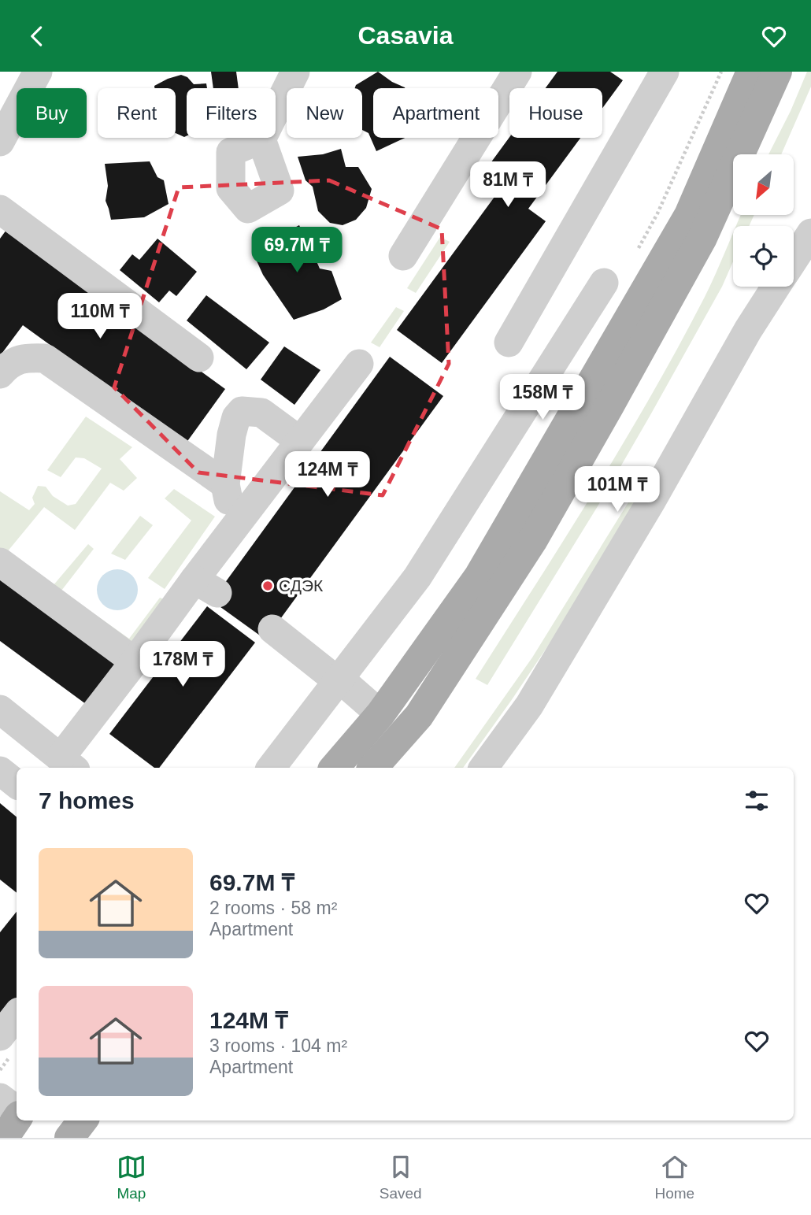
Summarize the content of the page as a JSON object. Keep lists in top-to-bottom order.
{
  "places": ["СДЭК"],
  "north": "bottom left",
  "page": {
    "header": "Casavia",
    "chip": [
      "Buy",
      "Rent",
      "Filters",
      "New",
      "Apartment",
      "House"
    ],
    "price": [
      "81M ₸",
      "69.7M ₸",
      "110M ₸",
      "158M ₸",
      "124M ₸",
      "101M ₸",
      "178M ₸"
    ],
    "heading": "7 homes",
    "list": [
      {
        "name": "69.7M ₸",
        "note": "2 rooms · 58 m² · Apartment"
      },
      {
        "name": "124M ₸",
        "note": "3 rooms · 104 m² · Apartment"
      }
    ],
    "tabs": ["Map", "Saved", "Home"]
  }
}
